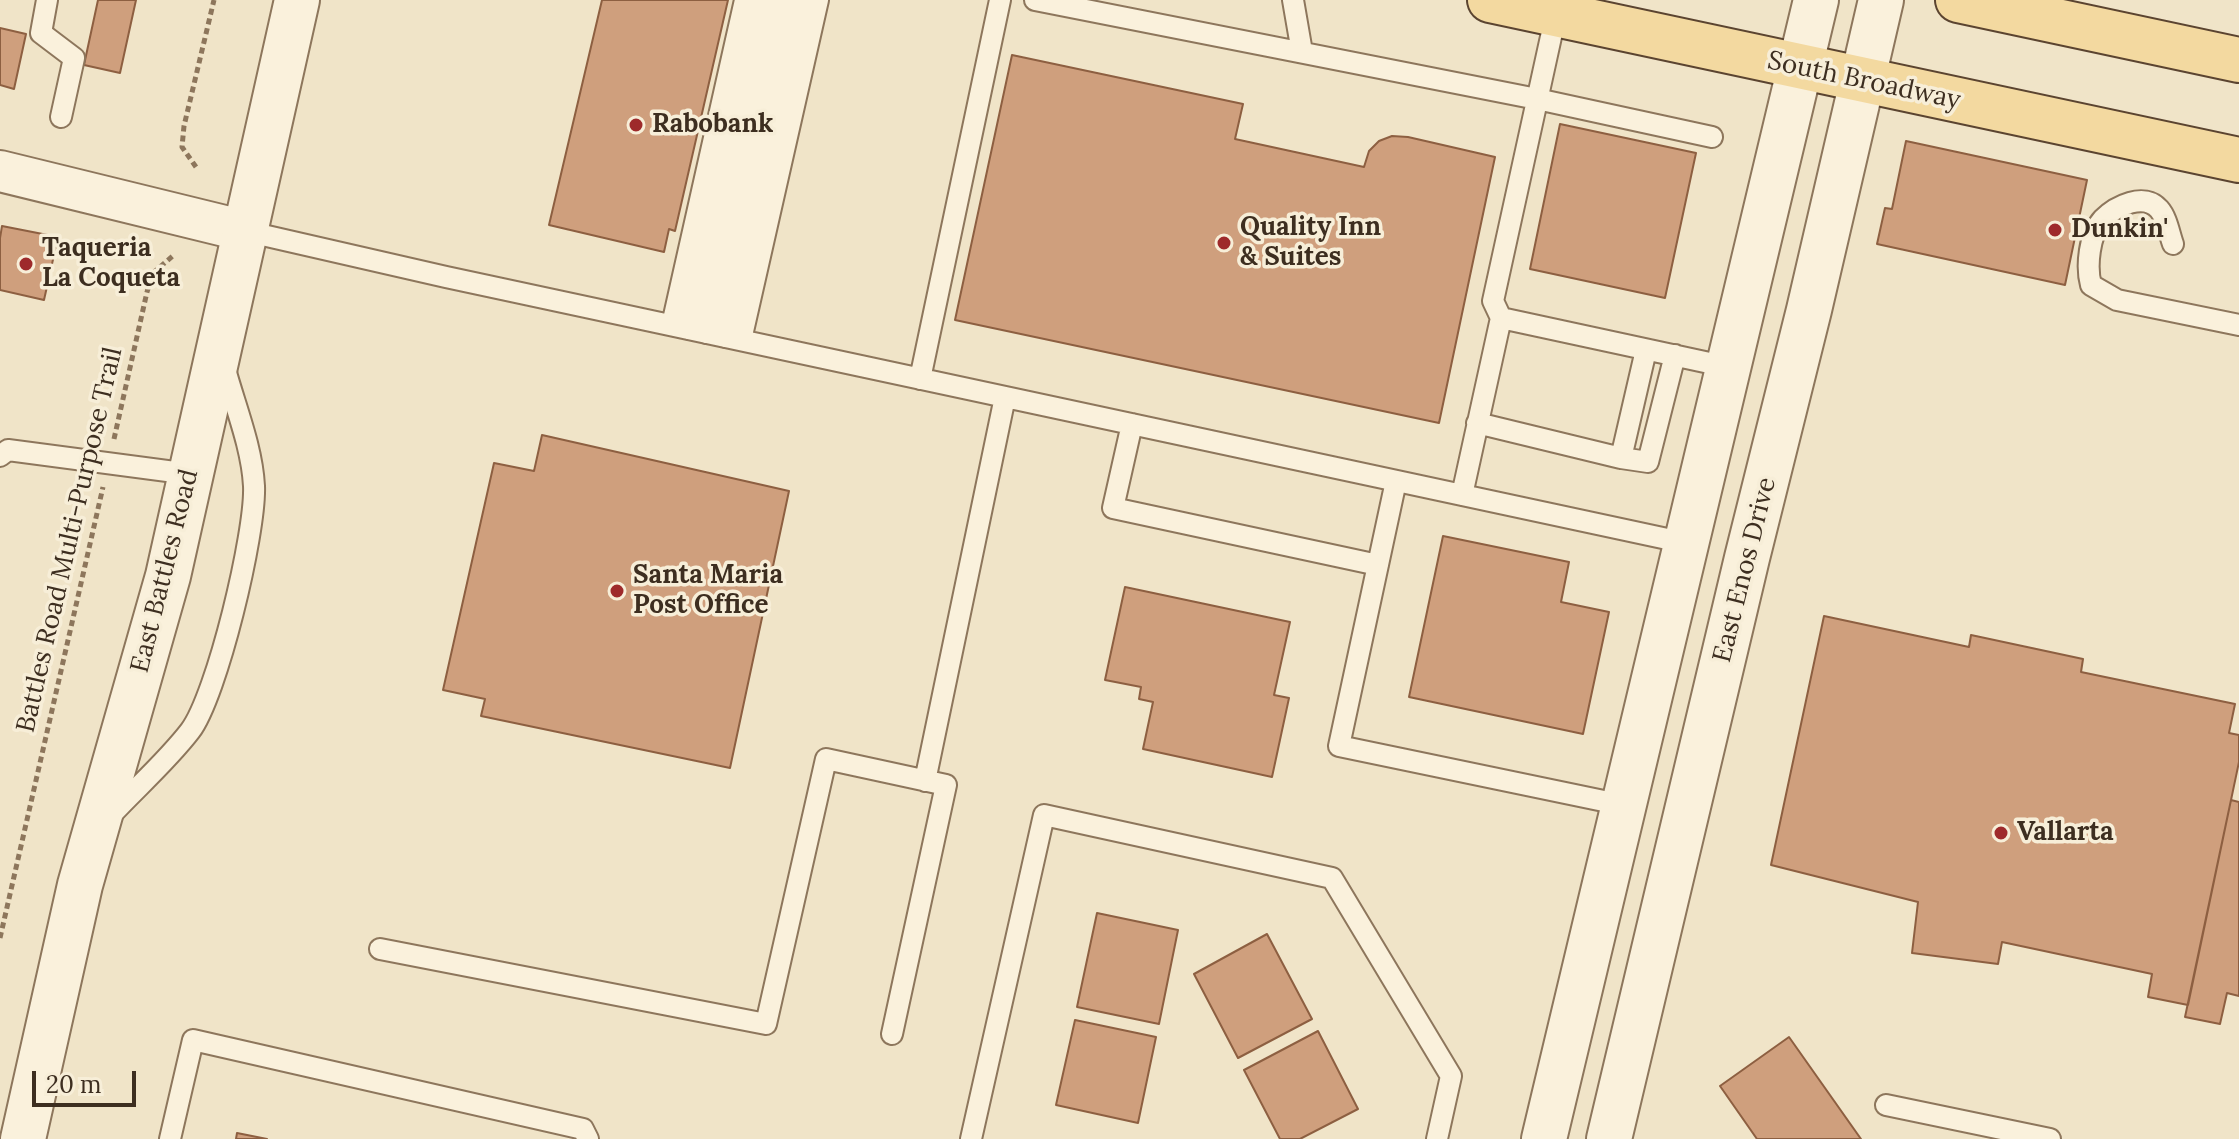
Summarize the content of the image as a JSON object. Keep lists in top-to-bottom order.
{
  "streets": {
    "main road": ["South Broadway"],
    "street": ["East Enos Drive", "East Battles Road"],
    "path": ["Battles Road Multi-Purpose Trail"]
  },
  "crossings": [
    ["South Broadway", "East Enos Drive"]
  ],
  "places": [
    "Rabobank",
    "Dunkin'",
    "Quality Inn & Suites",
    "Taqueria La Coqueta",
    "Santa Maria Post Office",
    "Vallarta"
  ],
  "scale_bar": "20 m"
}
